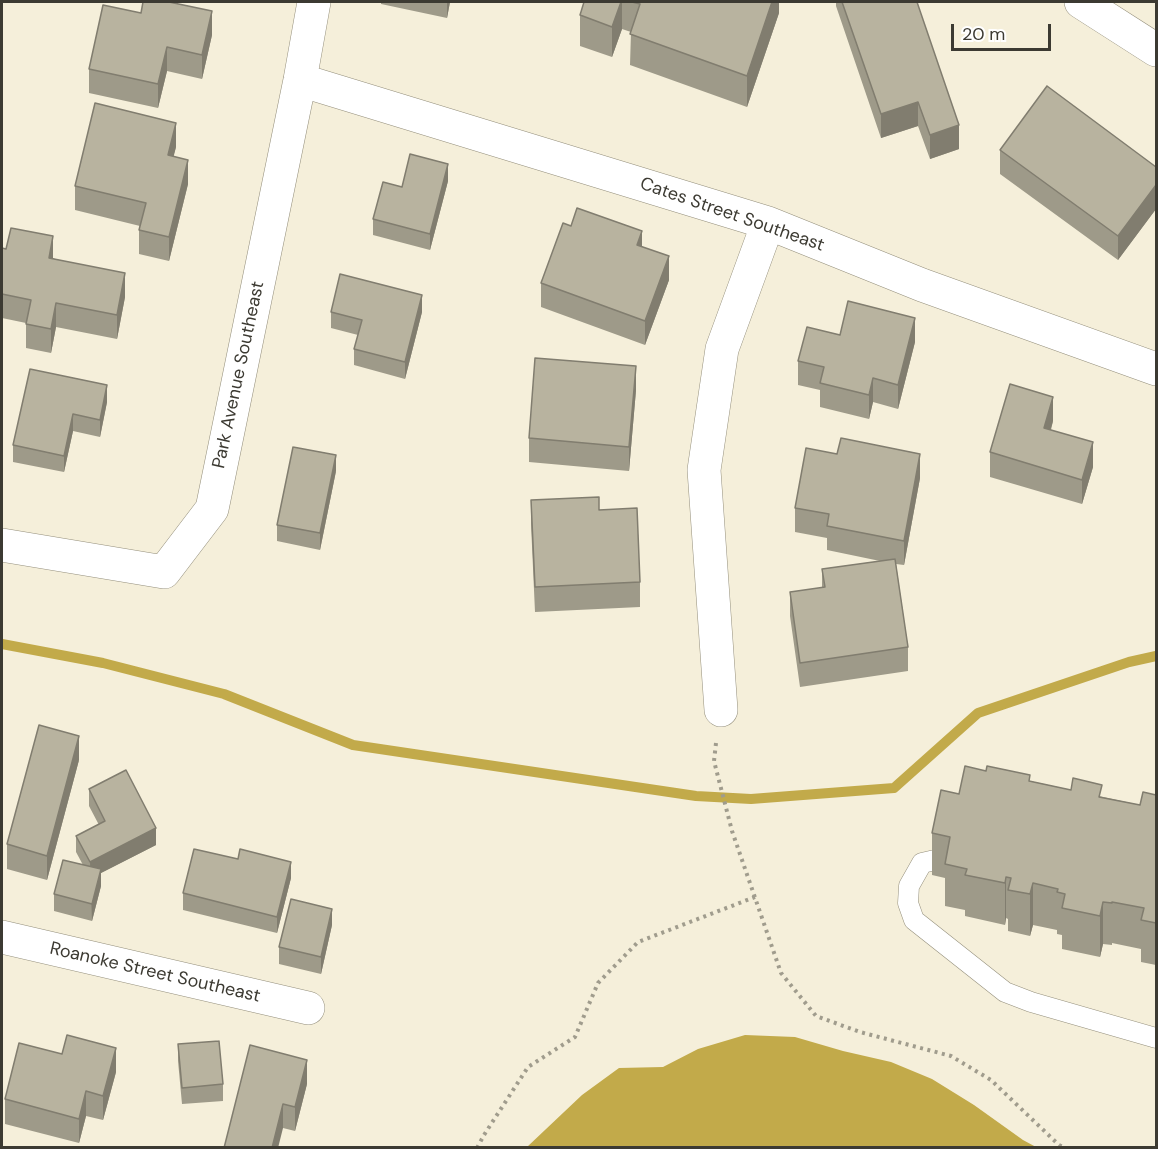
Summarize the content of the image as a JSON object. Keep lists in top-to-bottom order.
{
  "streets": {
    "street": ["Cates Street Southeast", "Park Avenue Southeast", "Roanoke Street Southeast"]
  },
  "crossings": [
    ["Cates Street Southeast", "Park Avenue Southeast"]
  ],
  "scale_bar": "20 m"
}
